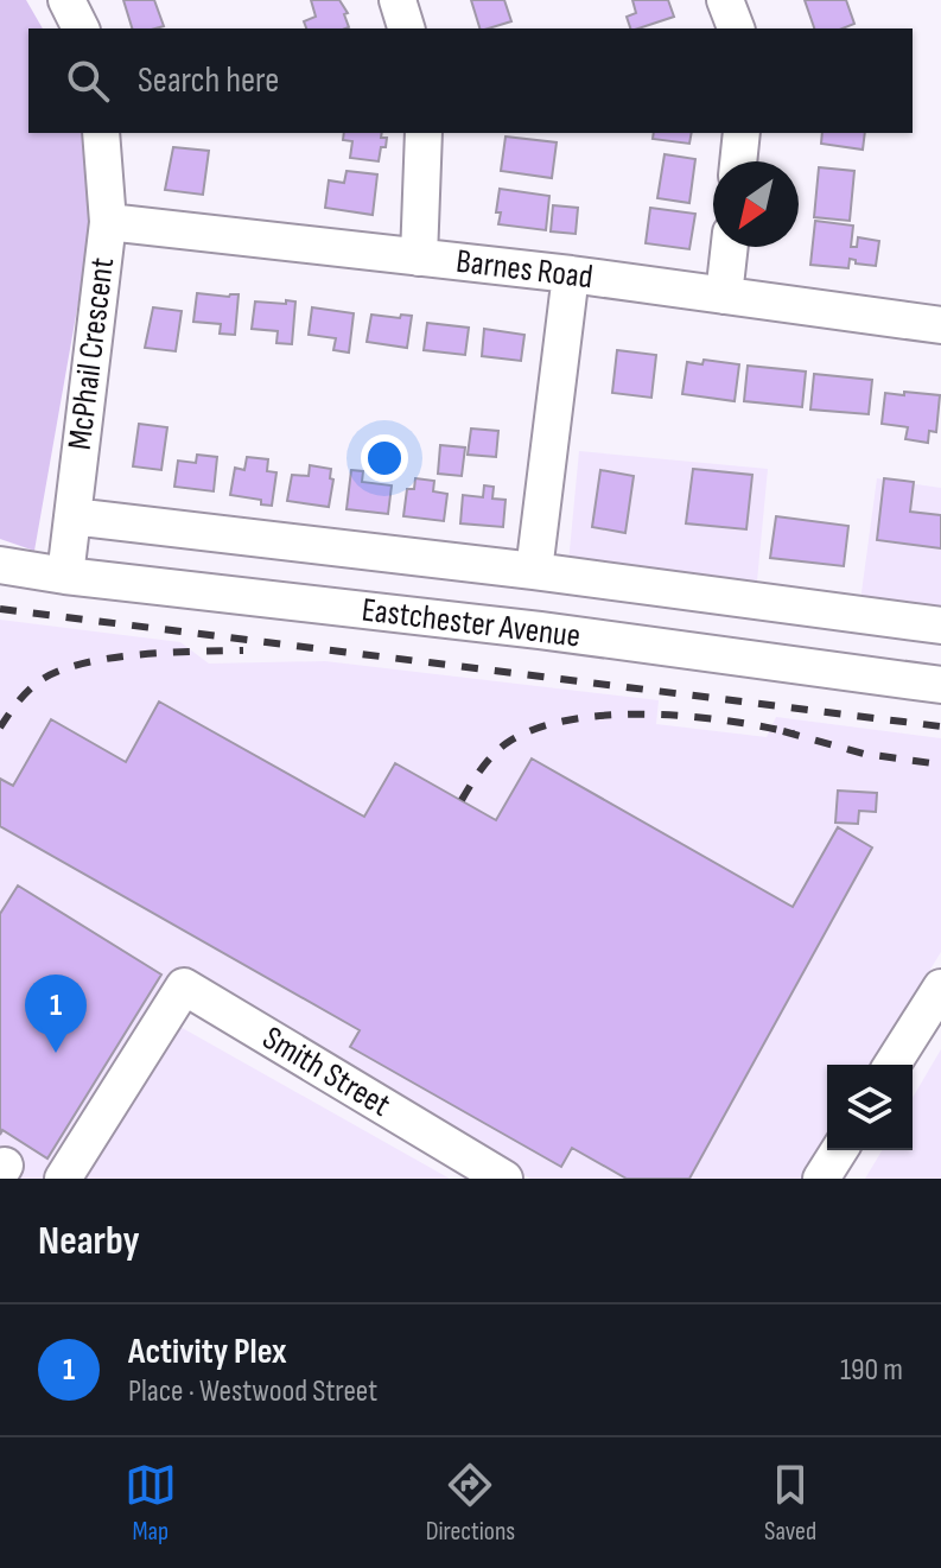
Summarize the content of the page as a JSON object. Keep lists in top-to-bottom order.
{
  "streets": {
    "street": [
      "Barnes Road",
      "McPhail Crescent",
      "Eastchester Avenue",
      "Smith Street"
    ]
  },
  "crossings": [
    ["Barnes Road", "McPhail Crescent"],
    ["McPhail Crescent", "Eastchester Avenue"]
  ],
  "north": "bottom left",
  "page": {
    "search": "Search here",
    "pins": "1",
    "heading": "Nearby",
    "list": [
      {
        "mark": "1",
        "name": "Activity Plex",
        "note": "Place · Westwood Street",
        "value": "190 m"
      }
    ],
    "nav": ["Map", "Directions", "Saved"]
  }
}
